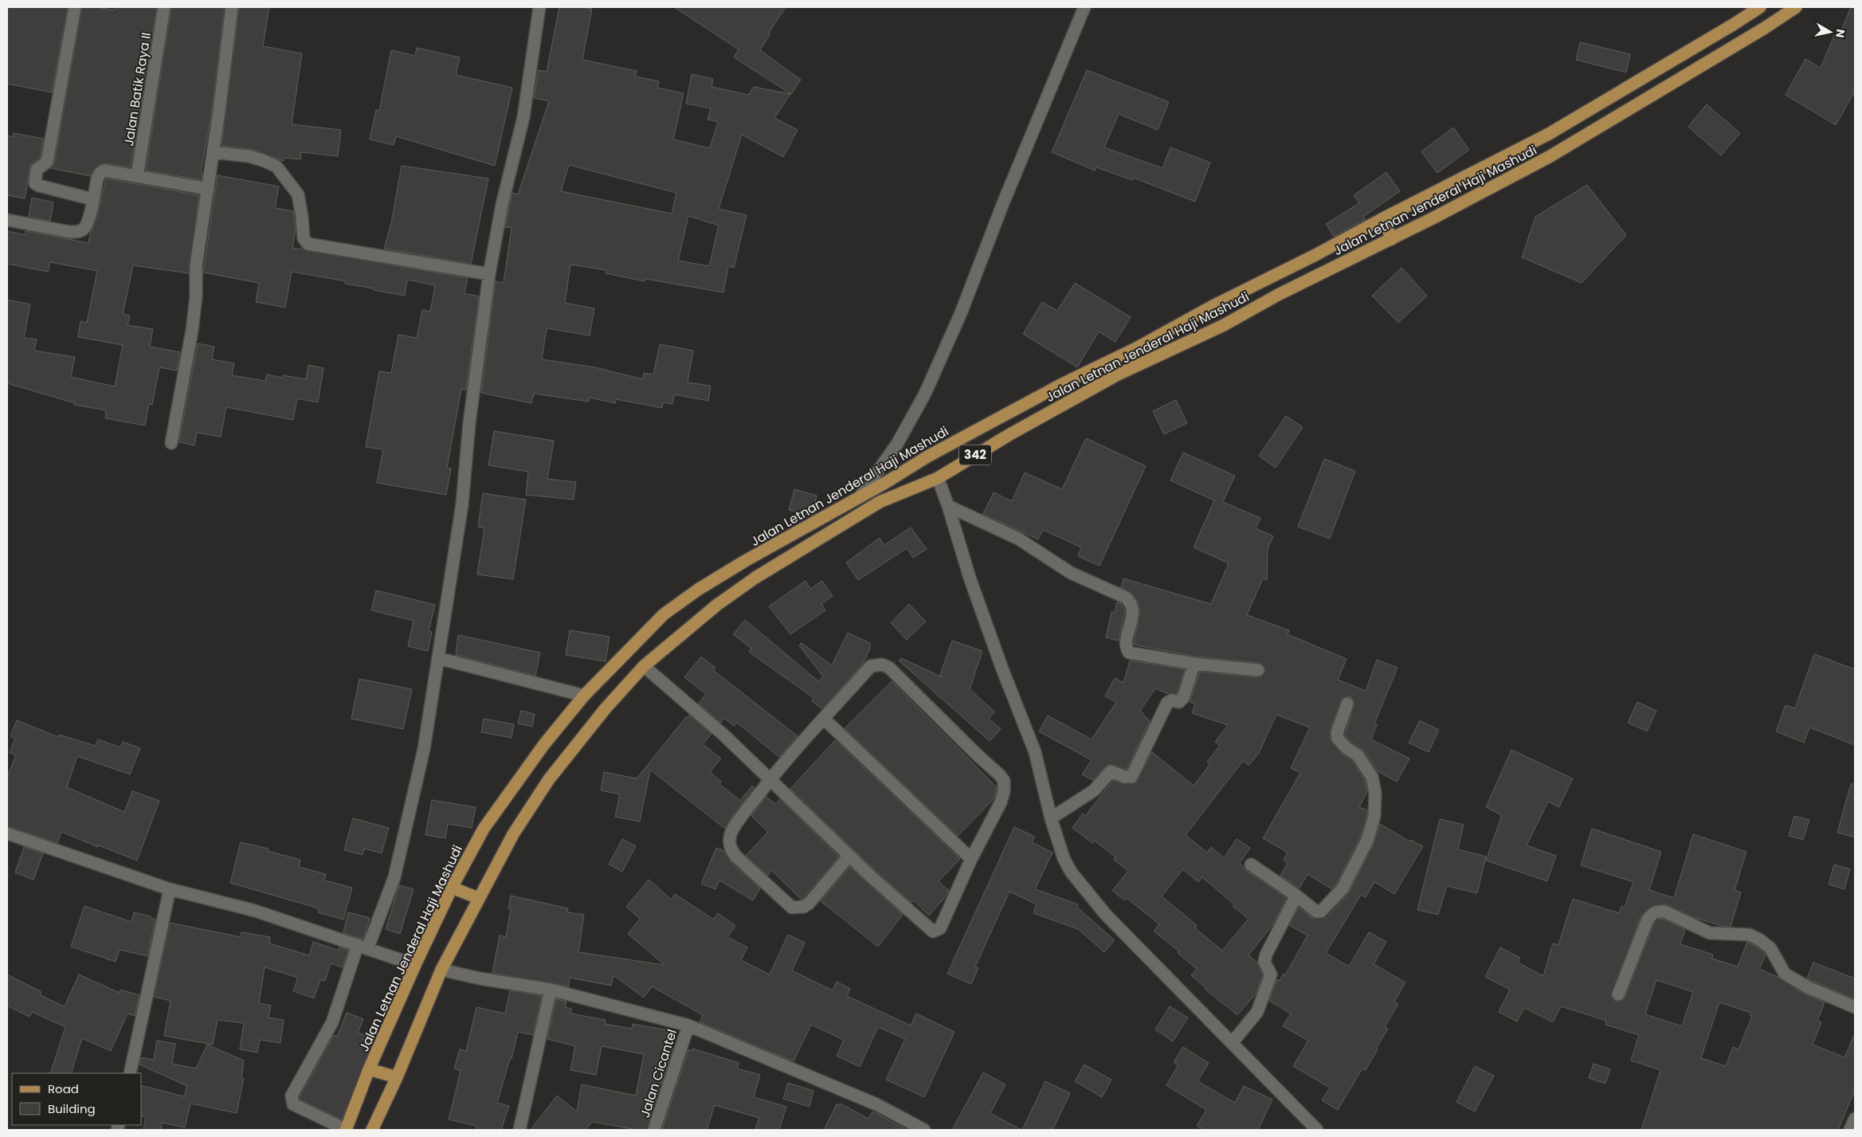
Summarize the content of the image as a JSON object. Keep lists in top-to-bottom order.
{
  "streets": {
    "main road": ["Jalan Letnan Jenderal Haji Mashudi", "342"],
    "street": ["Jalan Batik Raya II", "Jalan Cicantel"]
  },
  "legend": ["Road", "Building"],
  "north": "right"
}
